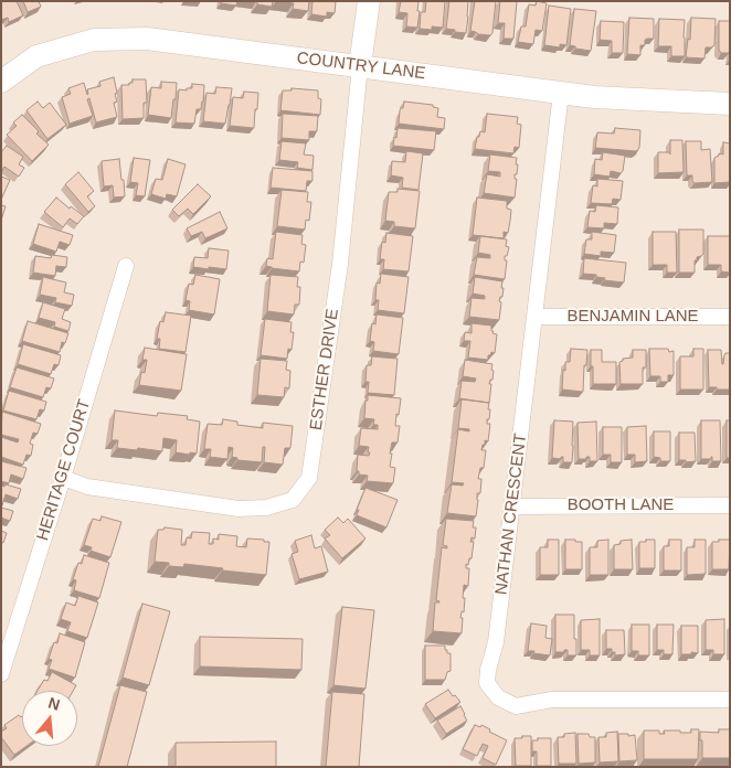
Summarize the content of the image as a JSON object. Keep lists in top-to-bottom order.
{
  "streets": {
    "street": [
      "COUNTRY LANE",
      "BENJAMIN LANE",
      "ESTHER DRIVE",
      "HERITAGE COURT",
      "BOOTH LANE",
      "NATHAN CRESCENT"
    ]
  },
  "crossings": [
    ["COUNTRY LANE", "ESTHER DRIVE"],
    ["COUNTRY LANE", "NATHAN CRESCENT"],
    ["BENJAMIN LANE", "NATHAN CRESCENT"],
    ["ESTHER DRIVE", "HERITAGE COURT"],
    ["BOOTH LANE", "NATHAN CRESCENT"]
  ],
  "north": "top"
}
